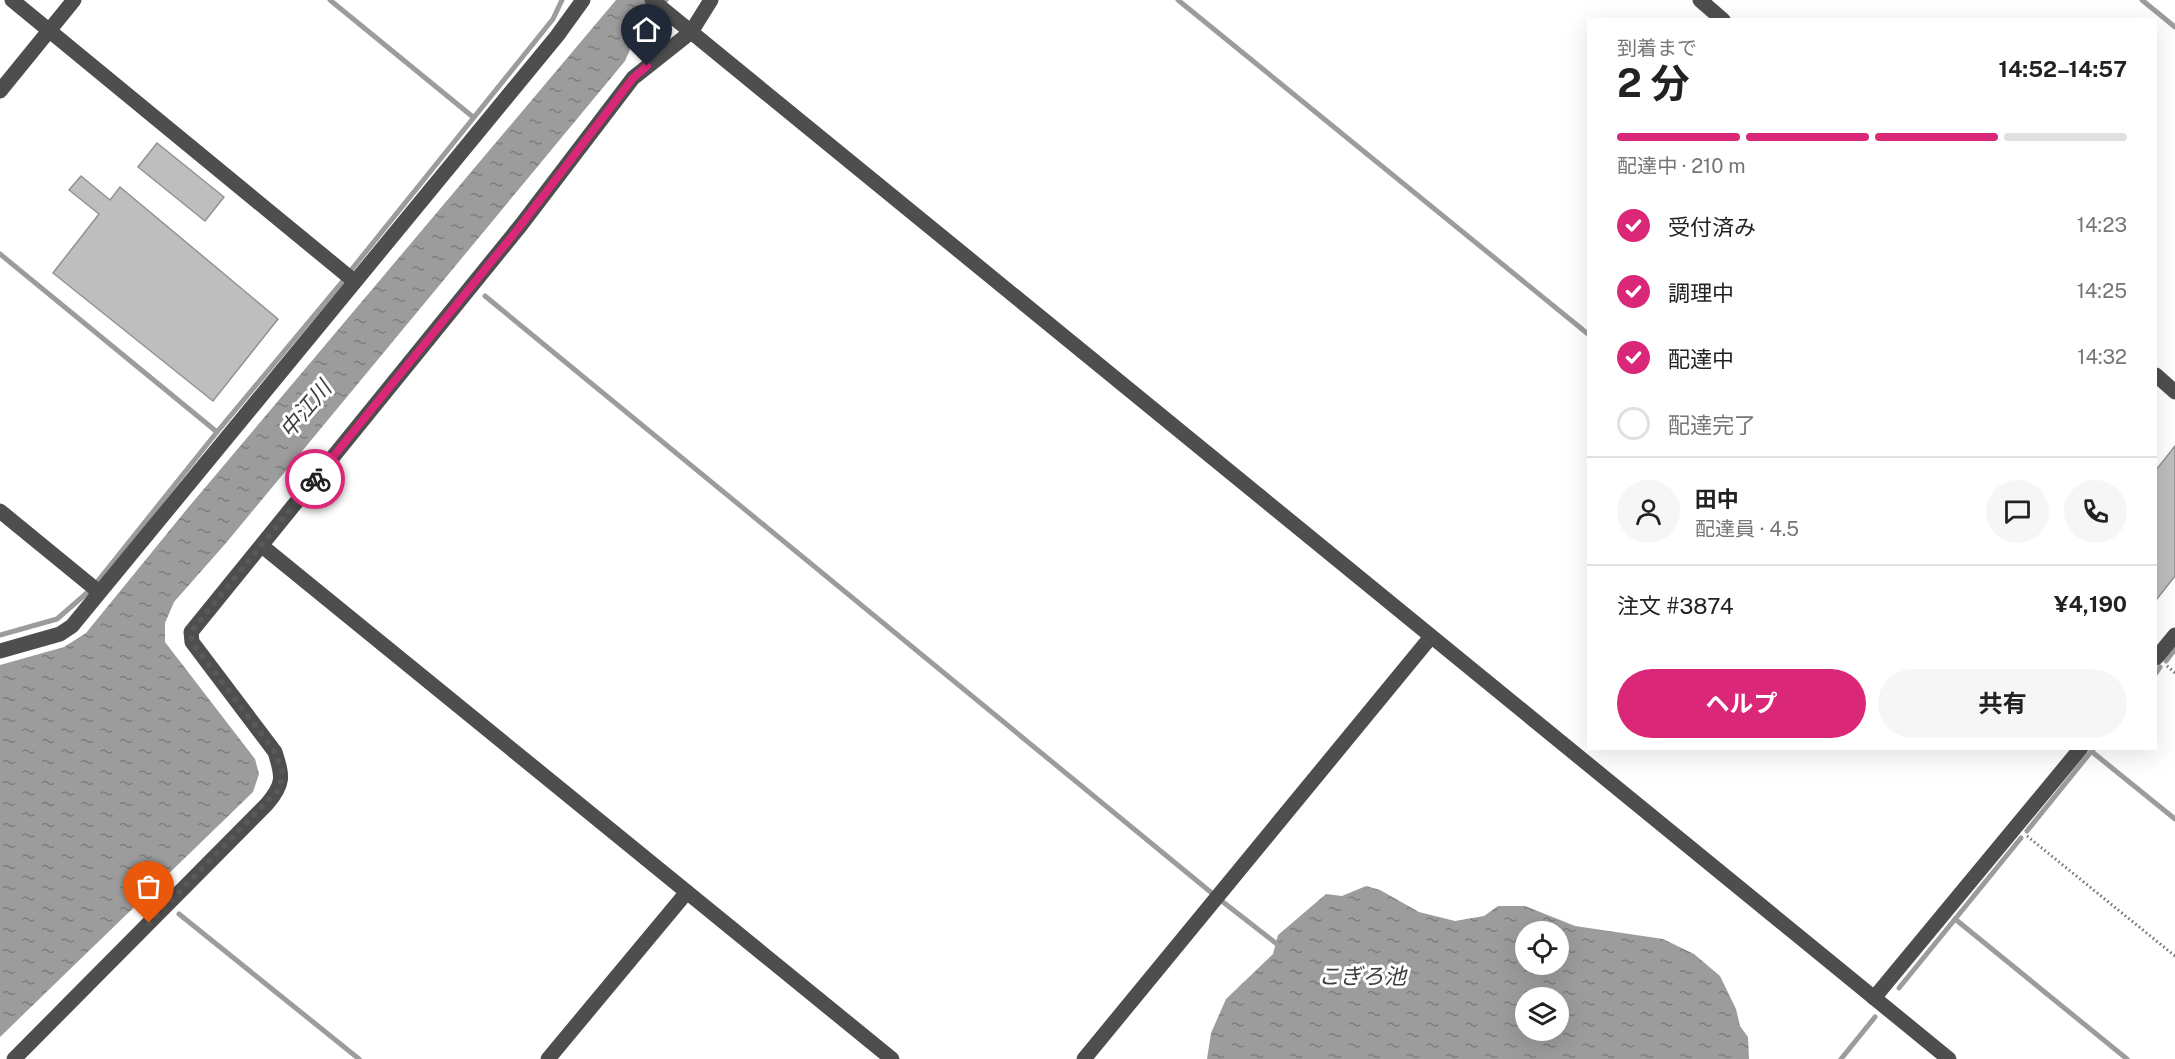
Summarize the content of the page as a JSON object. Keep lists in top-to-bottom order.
{
  "water": ["中江川", "こぎろ池"],
  "page": {
    "heading": ["2 分", "到着まで", "14:52–14:57"],
    "panel": [
      "田中",
      "配達員 · 4.5",
      "注文 #3874",
      "¥4,190"
    ],
    "bar": "配達中 · 210 m",
    "list": [
      ["受付済み", "14:23"],
      ["調理中", "14:25"],
      ["配達中", "14:32"],
      "配達完了"
    ],
    "buttons": ["ヘルプ", "共有"]
  }
}
